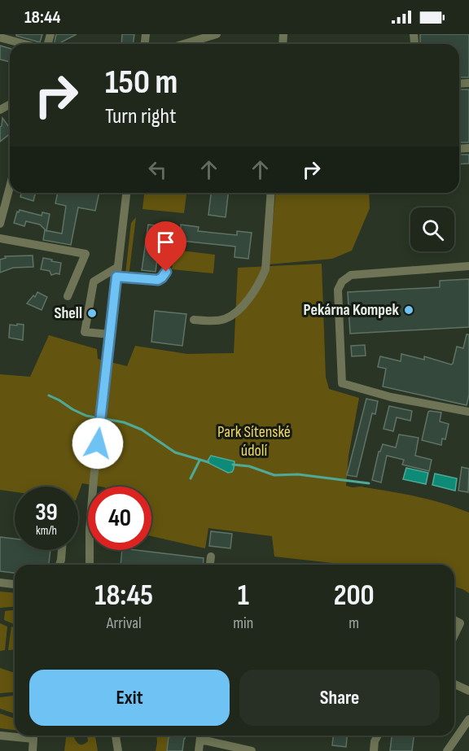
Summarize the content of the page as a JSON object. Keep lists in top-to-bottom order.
{
  "parks": ["Park Sítenské údolí"],
  "places": ["Pekárna Kompek", "Shell"],
  "page": {
    "status": "18:44",
    "turn": ["150 m", "Turn right"],
    "speed": "39 km/h",
    "limit": "40",
    "eta": [
      "18:45",
      "Arrival",
      "1",
      "min",
      "200",
      "m"
    ],
    "buttons": ["Exit", "Share"]
  }
}
